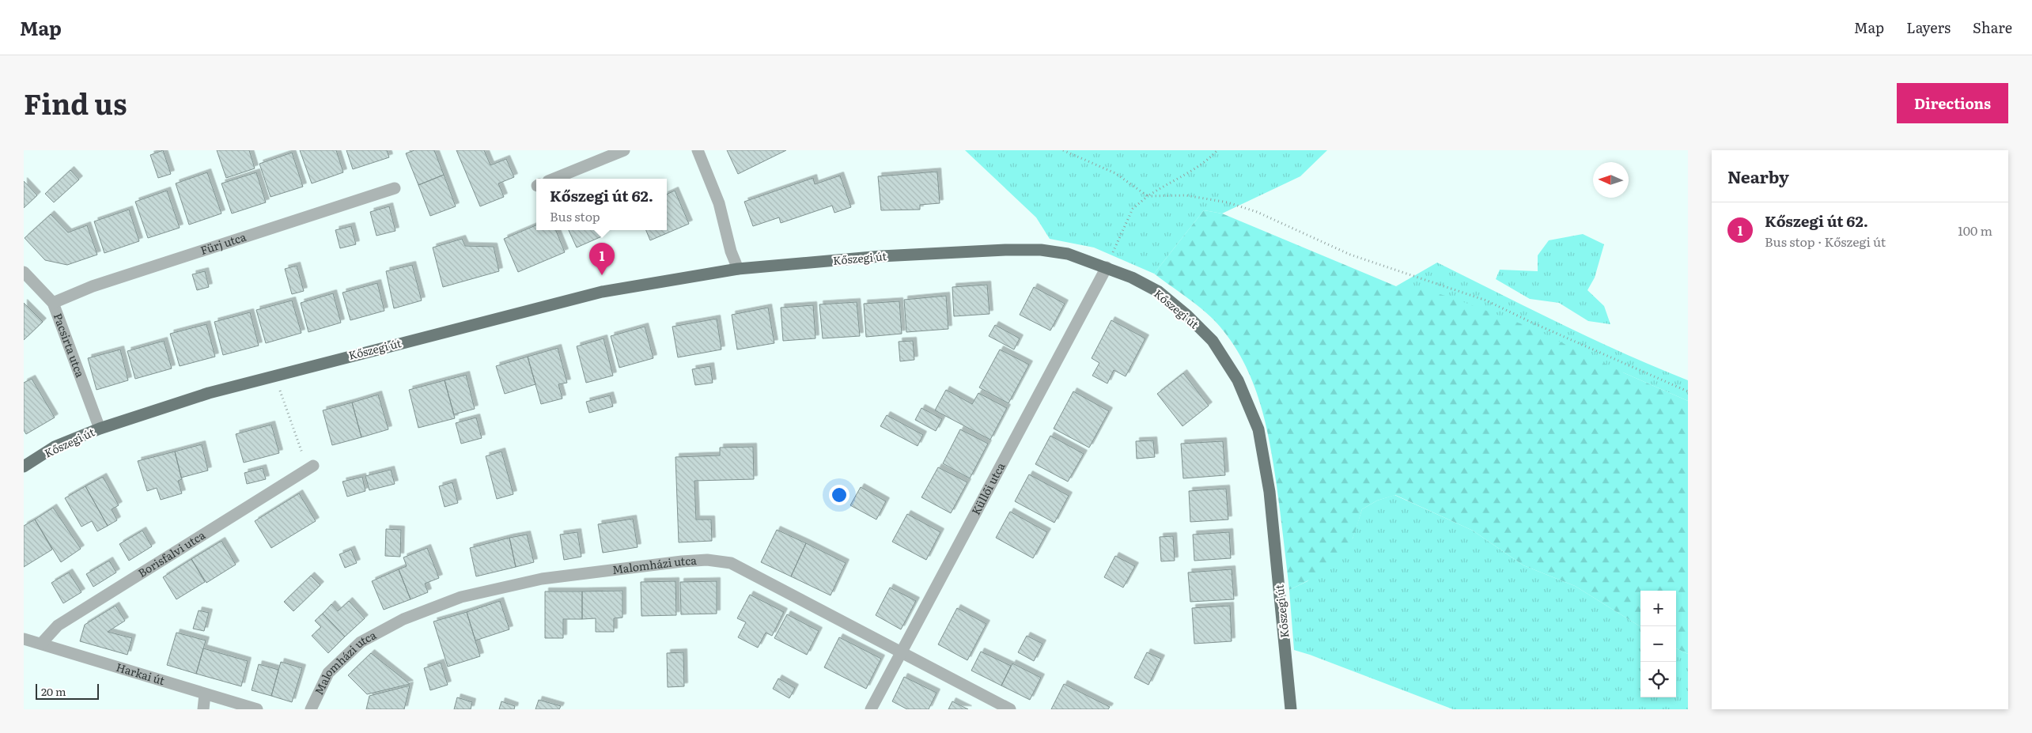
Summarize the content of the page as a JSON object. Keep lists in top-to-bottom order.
{
  "streets": {
    "main road": ["Kőszegi út"],
    "street": [
      "Fürj utca",
      "Pacsirta utca",
      "Küllői utca",
      "Borisfalvi utca",
      "Malomházi utca",
      "Harkai út"
    ]
  },
  "crossings": [
    ["Fürj utca", "Pacsirta utca"],
    ["Kőszegi út", "Pacsirta utca"],
    ["Kőszegi út", "Küllői utca"],
    ["Küllői utca", "Malomházi utca"],
    ["Borisfalvi utca", "Harkai út"]
  ],
  "scale_bar": "20 m",
  "north": "left",
  "page": {
    "header": "Map",
    "nav": ["Map", "Layers", "Share"],
    "title": "Find us",
    "buttons": "Directions",
    "heading": "Nearby",
    "popup": ["Kőszegi út 62.", "Bus stop"],
    "list": [
      {
        "mark": "1",
        "name": "Kőszegi út 62.",
        "note": "Bus stop · Kőszegi út",
        "value": "100 m"
      }
    ],
    "pins": "1",
    "map_buttons": ["+", "−"],
    "scale": "20 m"
  }
}
